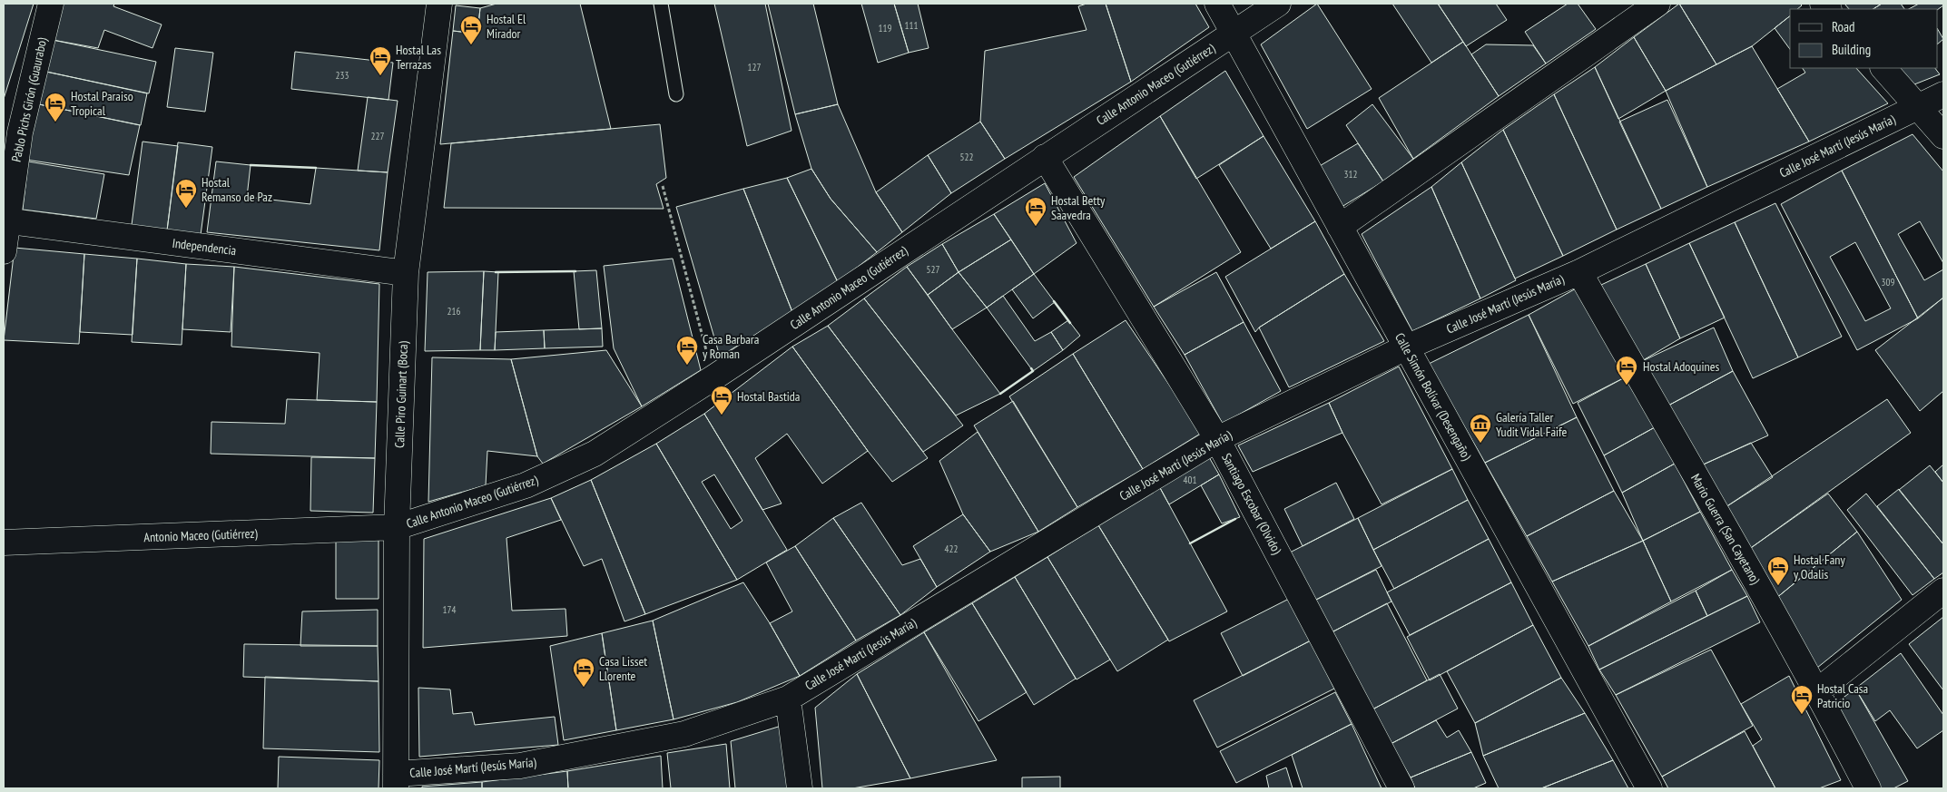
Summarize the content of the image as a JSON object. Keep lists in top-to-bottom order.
{
  "streets": {
    "street": [
      "Calle Antonio Maceo (Gutiérrez)",
      "Pablo Pichs Girón (Guaurabo)",
      "Calle José Martí (Jesús María)",
      "Independencia",
      "Calle Piro Guinart (Boca)",
      "Calle Simón Bolívar (Desengaño)",
      "Santiago Escobar (Olvido)",
      "Mario Guerra (San Cayetano)",
      "Antonio Maceo (Gutiérrez)"
    ]
  },
  "crossings": [
    ["Calle Antonio Maceo (Gutiérrez)", "Calle Piro Guinart (Boca)"],
    ["Calle Antonio Maceo (Gutiérrez)", "Calle Simón Bolívar (Desengaño)"],
    ["Calle Antonio Maceo (Gutiérrez)", "Santiago Escobar (Olvido)"],
    ["Calle Antonio Maceo (Gutiérrez)", "Antonio Maceo (Gutiérrez)"],
    ["Pablo Pichs Girón (Guaurabo)", "Independencia"],
    ["Calle José Martí (Jesús María)", "Calle Piro Guinart (Boca)"],
    ["Calle José Martí (Jesús María)", "Calle Simón Bolívar (Desengaño)"],
    ["Calle José Martí (Jesús María)", "Santiago Escobar (Olvido)"],
    ["Calle José Martí (Jesús María)", "Mario Guerra (San Cayetano)"],
    ["Independencia", "Calle Piro Guinart (Boca)"],
    ["Calle Piro Guinart (Boca)", "Antonio Maceo (Gutiérrez)"]
  ],
  "places": {
    "hotel": [
      "Hostal El Mirador",
      "Hostal Las Terrazas",
      "Hostal Paraiso Tropical",
      "Hostal Remanso de Paz",
      "Hostal Betty Saavedra",
      "Casa Barbara y Roman",
      "Hostal Adoquines",
      "Hostal Bastida",
      "Hostal Fany y Odalis",
      "Casa Lisset Llorente",
      "Hostal Casa Patricio"
    ],
    "museum": ["Galería Taller Yudit Vidal Faife"]
  },
  "house_numbers": [
    "111",
    "119",
    "127",
    "233",
    "227",
    "522",
    "312",
    "527",
    "309",
    "216",
    "401",
    "422",
    "174"
  ],
  "legend": ["Road", "Building"]
}
